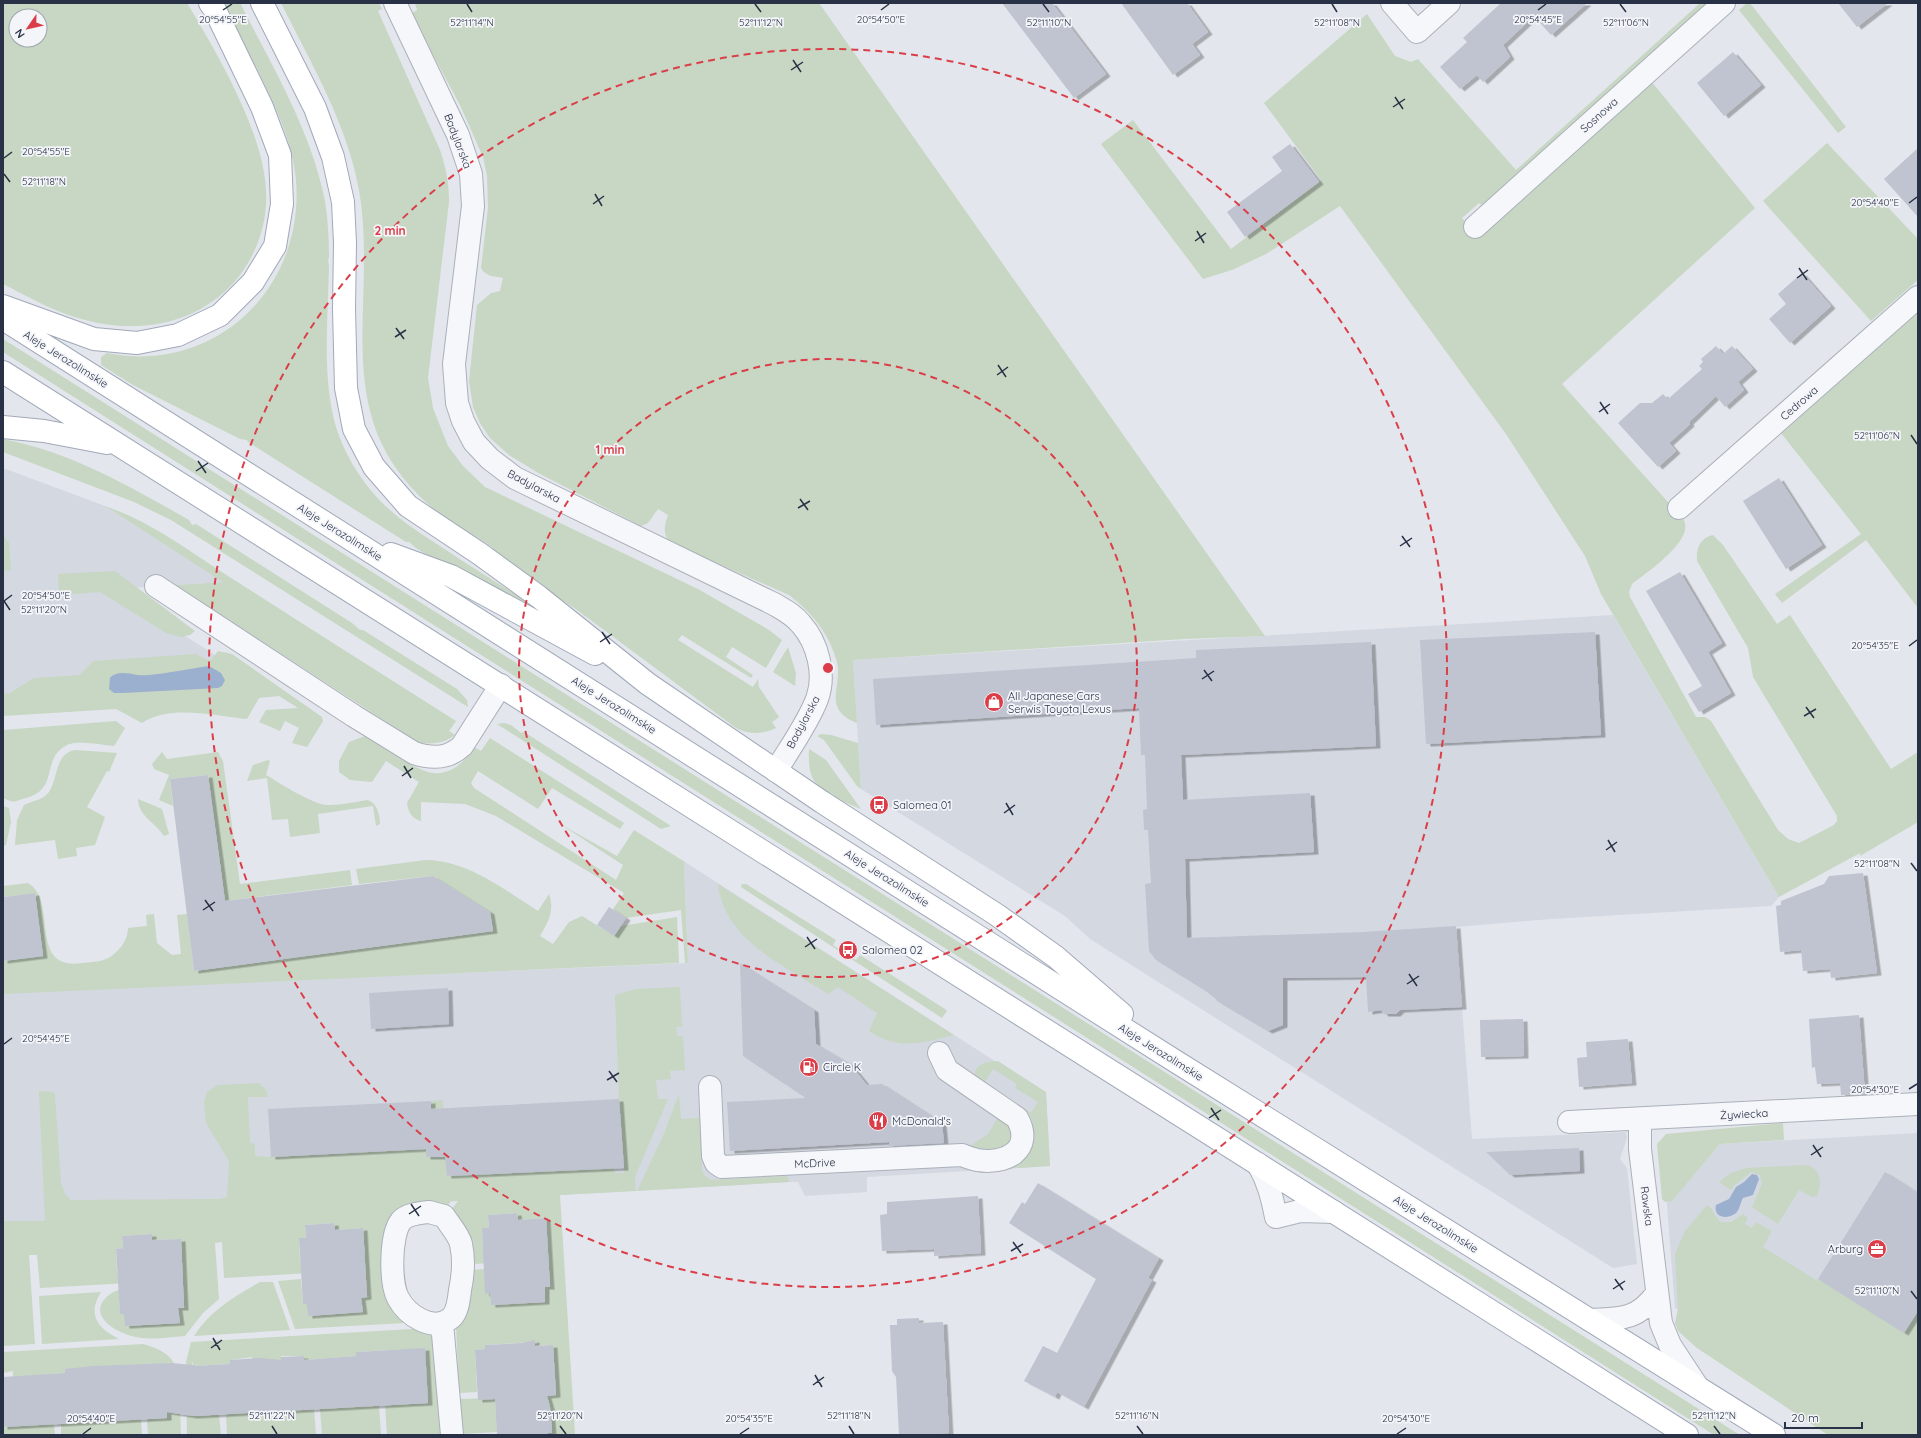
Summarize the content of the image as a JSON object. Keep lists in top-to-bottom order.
{
  "streets": {
    "main road": ["Aleje Jerozolimskie"],
    "street": [
      "Sosnowa",
      "Badylarska",
      "Cedrowa",
      "Żywiecka",
      "McDrive",
      "Rawska"
    ]
  },
  "crossings": [
    ["Aleje Jerozolimskie", "Rawska"],
    ["Żywiecka", "Rawska"]
  ],
  "places": {
    "shop": ["All Japanese Cars Serwis Toyota Lexus"],
    "bus stop": ["Salomea 01", "Salomea 02"],
    "fuel station": ["Circle K"],
    "restaurant": ["McDonald's"],
    "office": ["Arburg"]
  },
  "scale_bar": "20 m",
  "north": "bottom left",
  "coordinates": [
    "20°54'55\"E",
    "20°54'50\"E",
    "20°54'45\"E",
    "52°11'14\"N",
    "52°11'12\"N",
    "52°11'10\"N",
    "52°11'08\"N",
    "52°11'06\"N",
    "52°11'18\"N",
    "20°54'40\"E",
    "52°11'20\"N",
    "20°54'35\"E",
    "20°54'30\"E",
    "52°11'22\"N",
    "52°11'16\"N"
  ],
  "rings": ["2 min", "1 min"]
}
